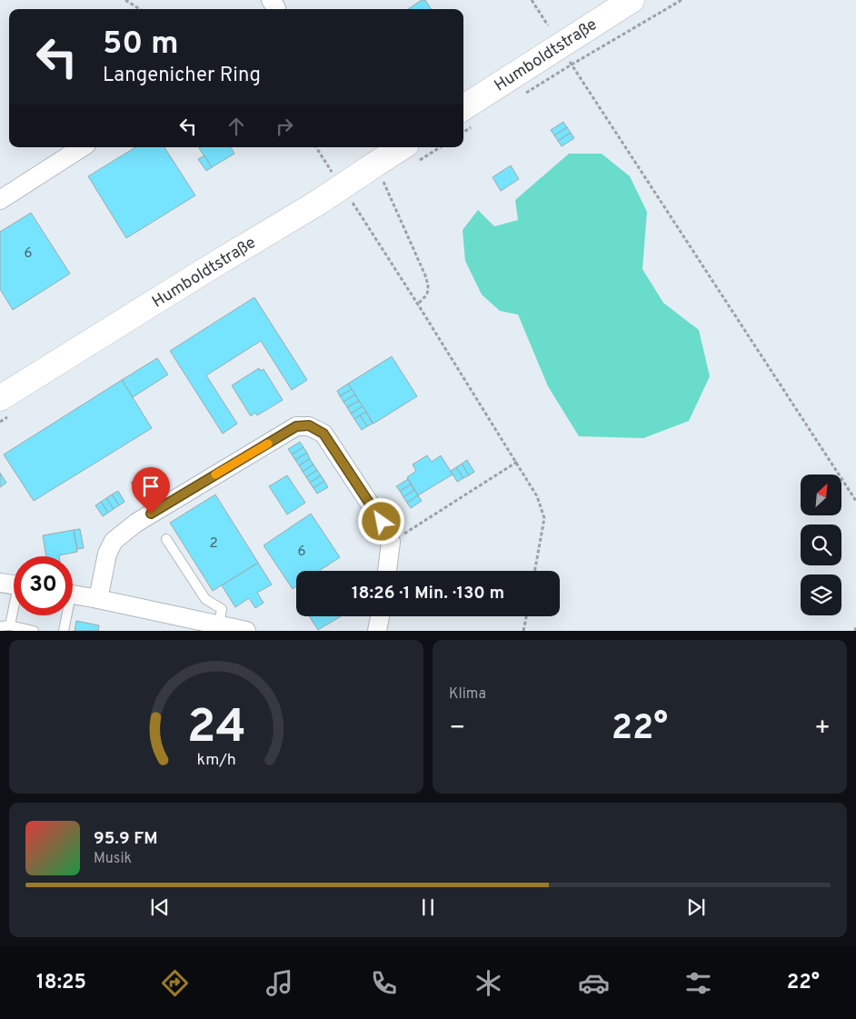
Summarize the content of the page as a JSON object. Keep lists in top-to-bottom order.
{
  "streets": {
    "street": ["Humboldtstraße"]
  },
  "house_numbers": ["6", "2", "6"],
  "north": "top right",
  "page": {
    "turn": ["50 m", "Langenicher Ring"],
    "limit": "30",
    "trip": "18:26 · 1 Min. · 130 m",
    "tile": "Klima",
    "heat": ["−", "22°", "+"],
    "song": ["95.9 FM", "Musik"],
    "tabs": ["18:25", "22°"],
    "gauge": ["24", "km/h"]
  }
}
